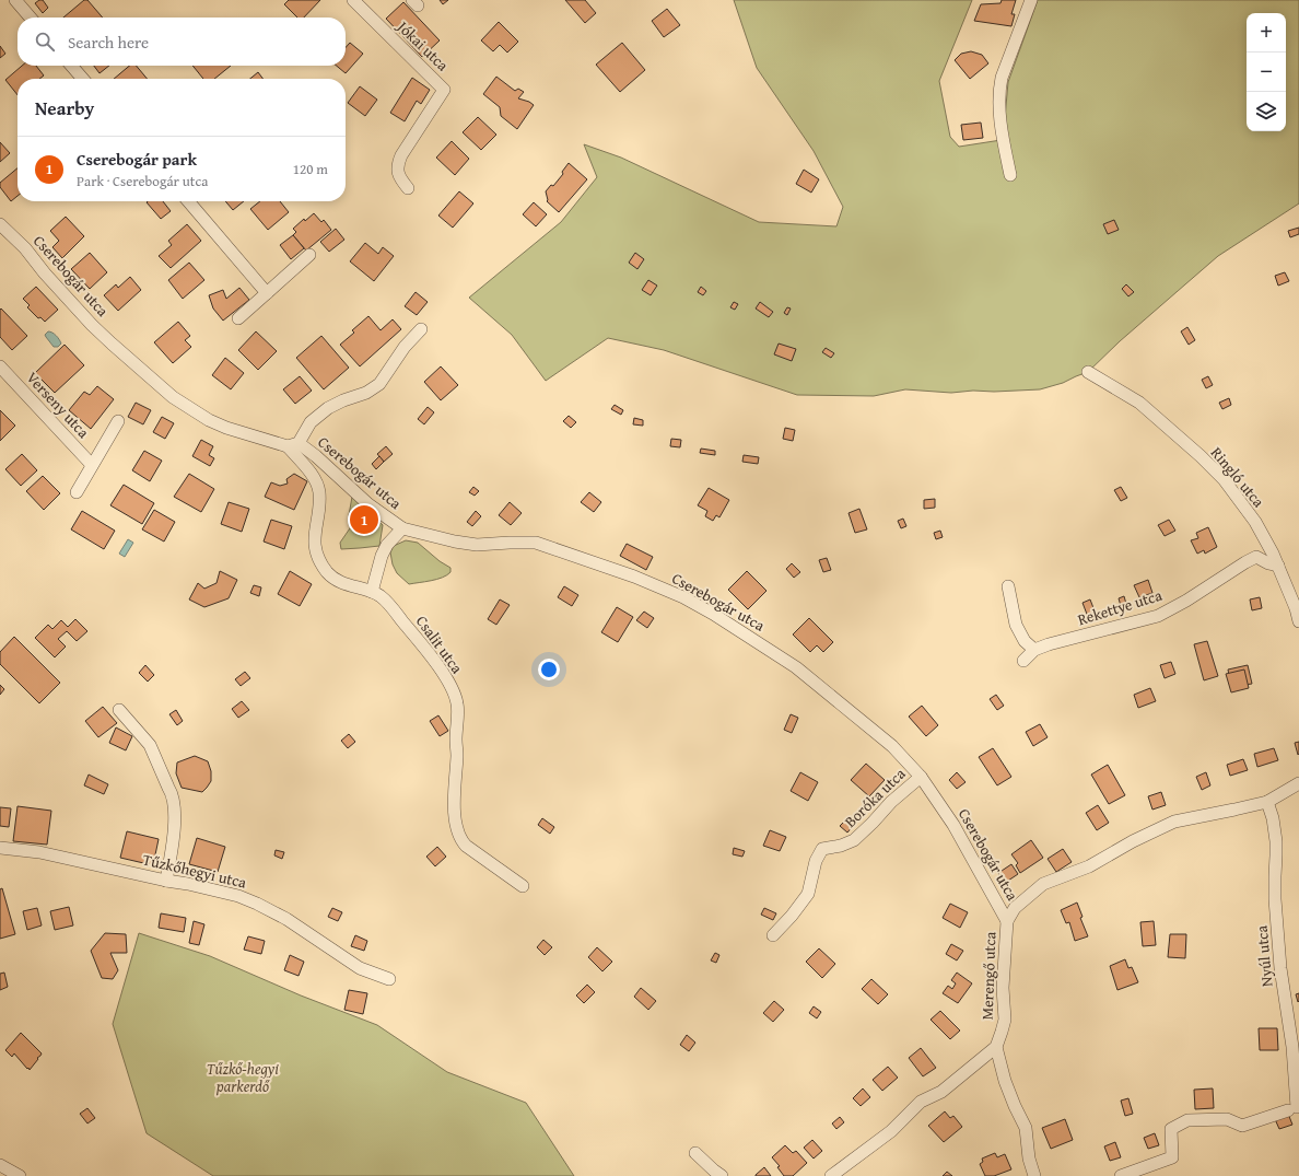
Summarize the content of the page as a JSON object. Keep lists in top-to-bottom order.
{
  "streets": {
    "street": [
      "Jókai utca",
      "Cserebogár utca",
      "Verseny utca",
      "Ringló utca",
      "Rekettye utca",
      "Csalit utca",
      "Boróka utca",
      "Tűzkőhegyi utca",
      "Nyúl utca",
      "Merengő utca"
    ]
  },
  "crossings": [
    ["Cserebogár utca", "Csalit utca"],
    ["Cserebogár utca", "Boróka utca"],
    ["Cserebogár utca", "Merengő utca"],
    ["Ringló utca", "Rekettye utca"],
    ["Nyúl utca", "Merengő utca"]
  ],
  "parks": ["Tűzkő-hegyi parkerdő"],
  "page": {
    "map_buttons": ["+", "−"],
    "search": "Search here",
    "heading": "Nearby",
    "list": [
      {
        "mark": "1",
        "name": "Cserebogár park",
        "note": "Park · Cserebogár utca",
        "value": "120 m"
      }
    ],
    "pins": "1"
  }
}
